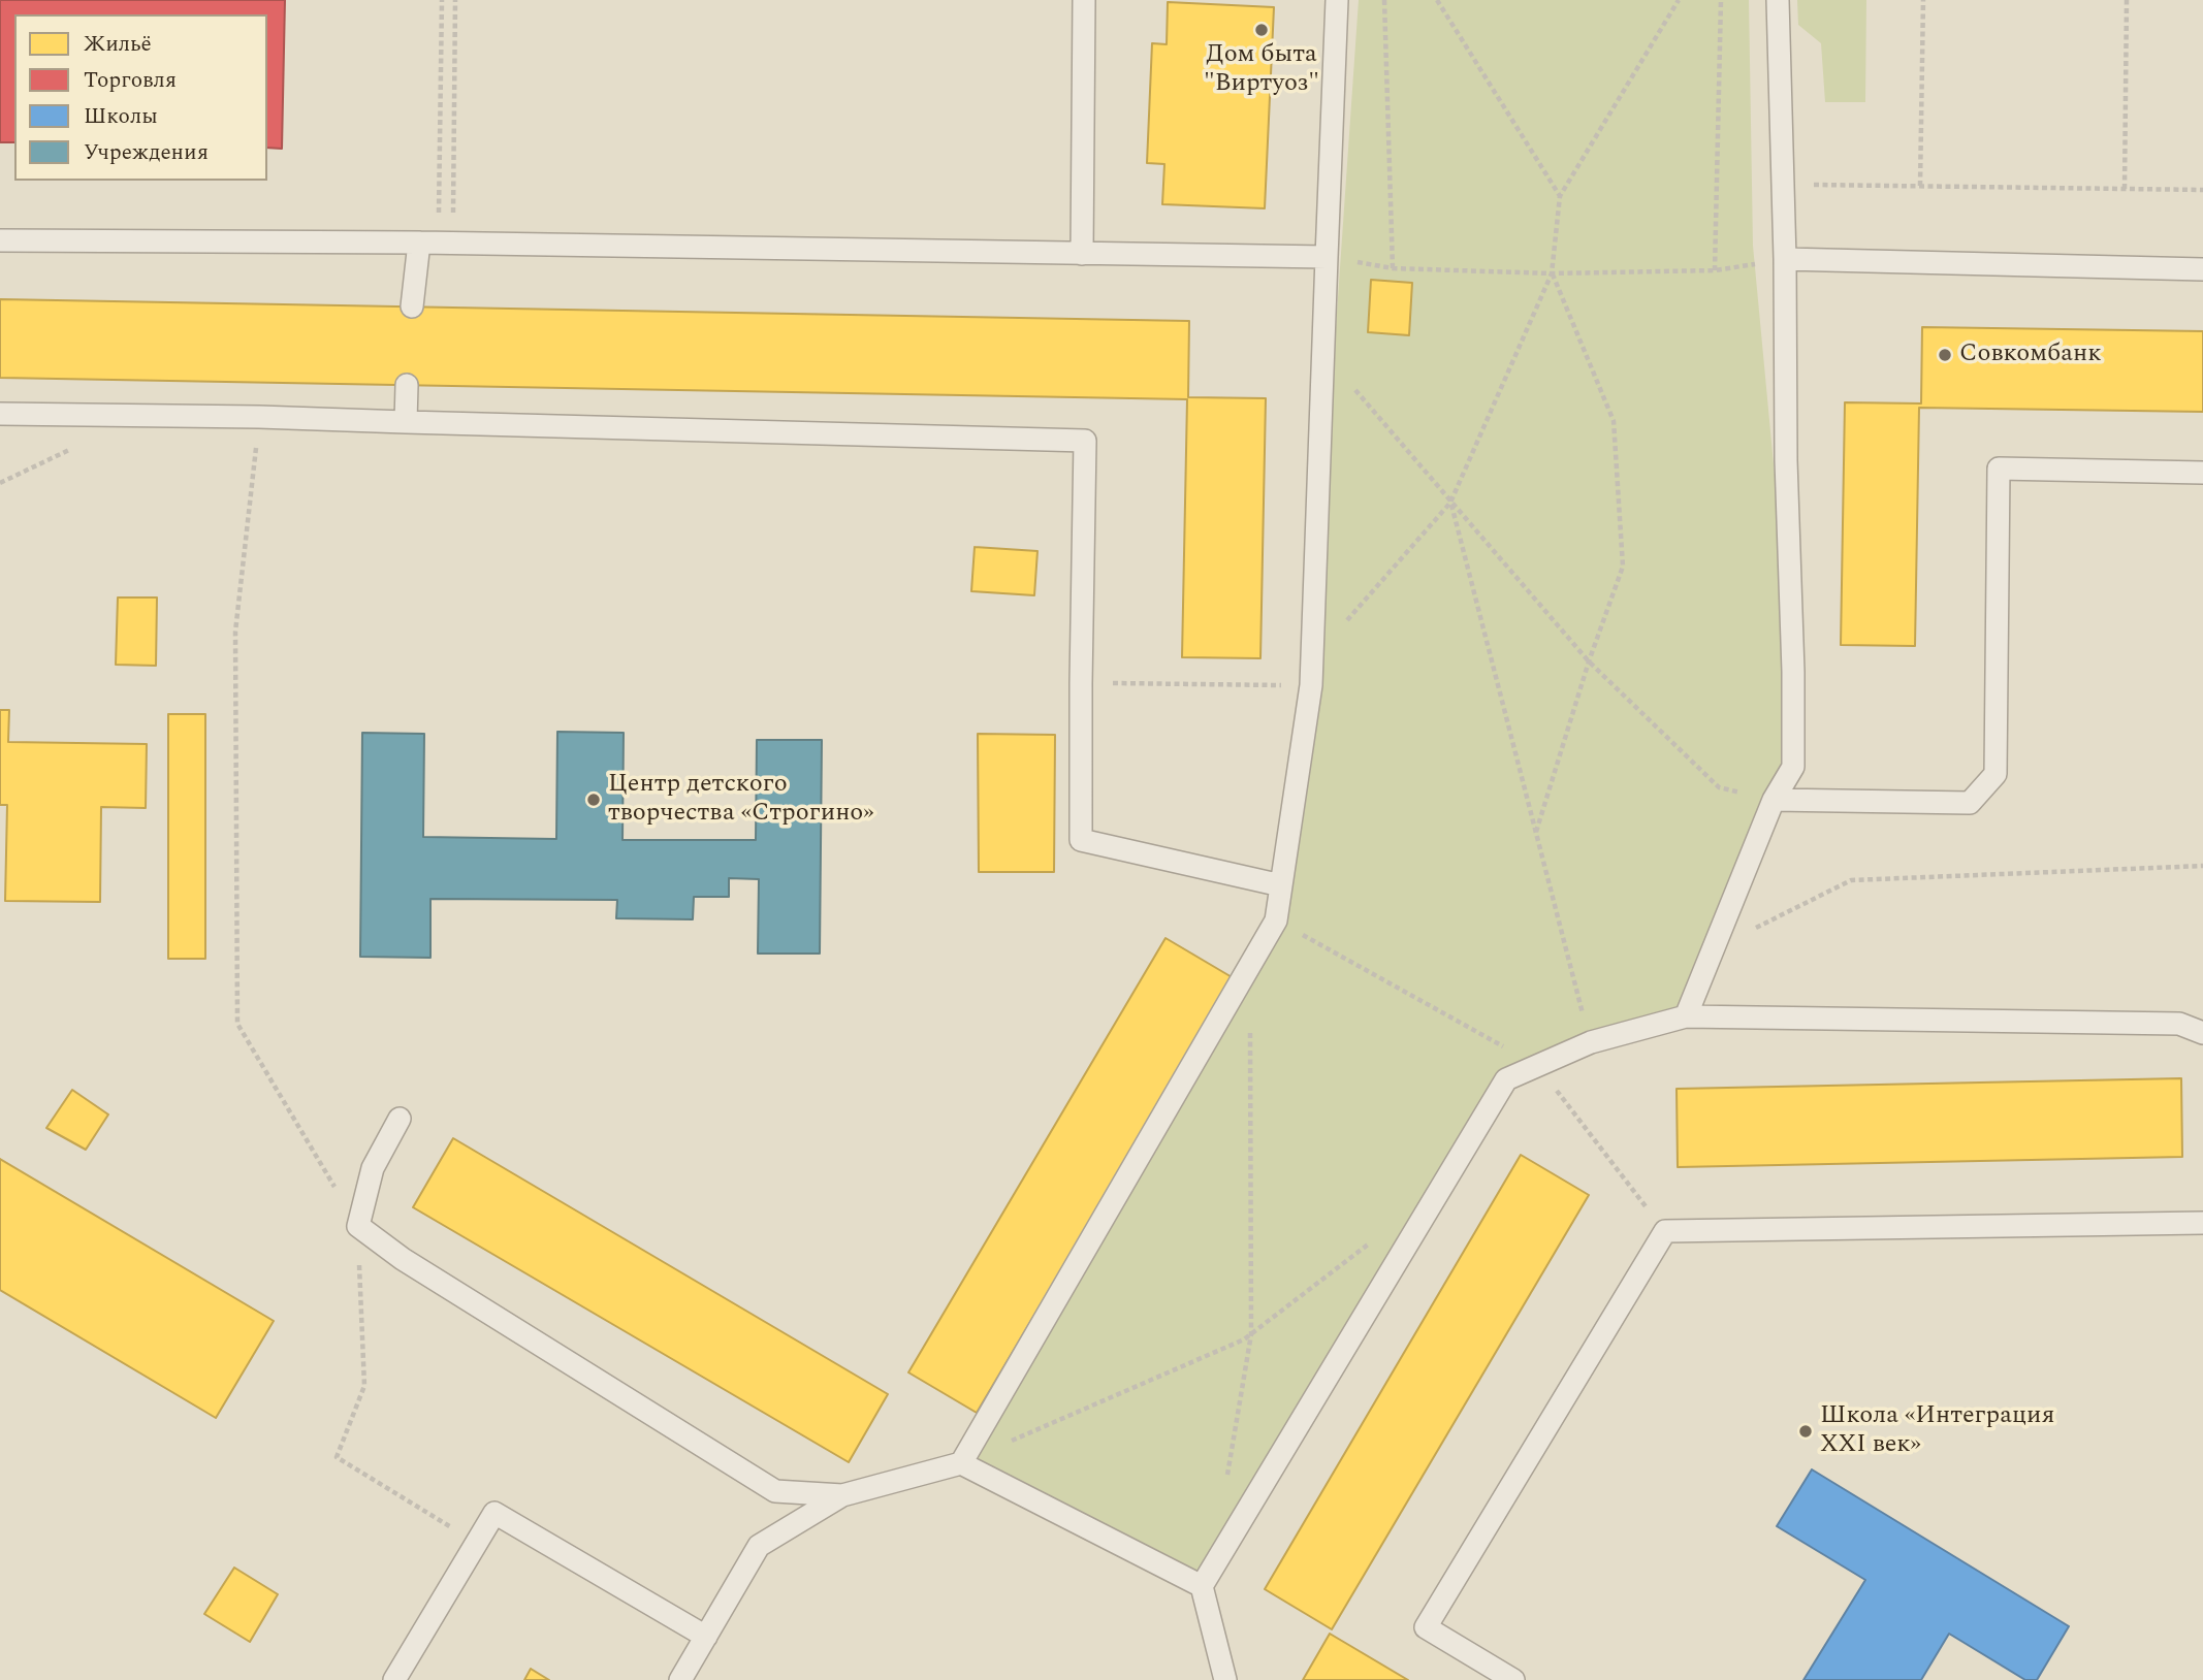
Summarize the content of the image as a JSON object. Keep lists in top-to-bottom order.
{
  "places": [
    "Дом быта \"Виртуоз\"",
    "Совкомбанк",
    "Центр детского творчества «Строгино»",
    "Школа «Интеграция XXI век»"
  ],
  "legend": [
    "Жильё",
    "Торговля",
    "Школы",
    "Учреждения"
  ]
}
